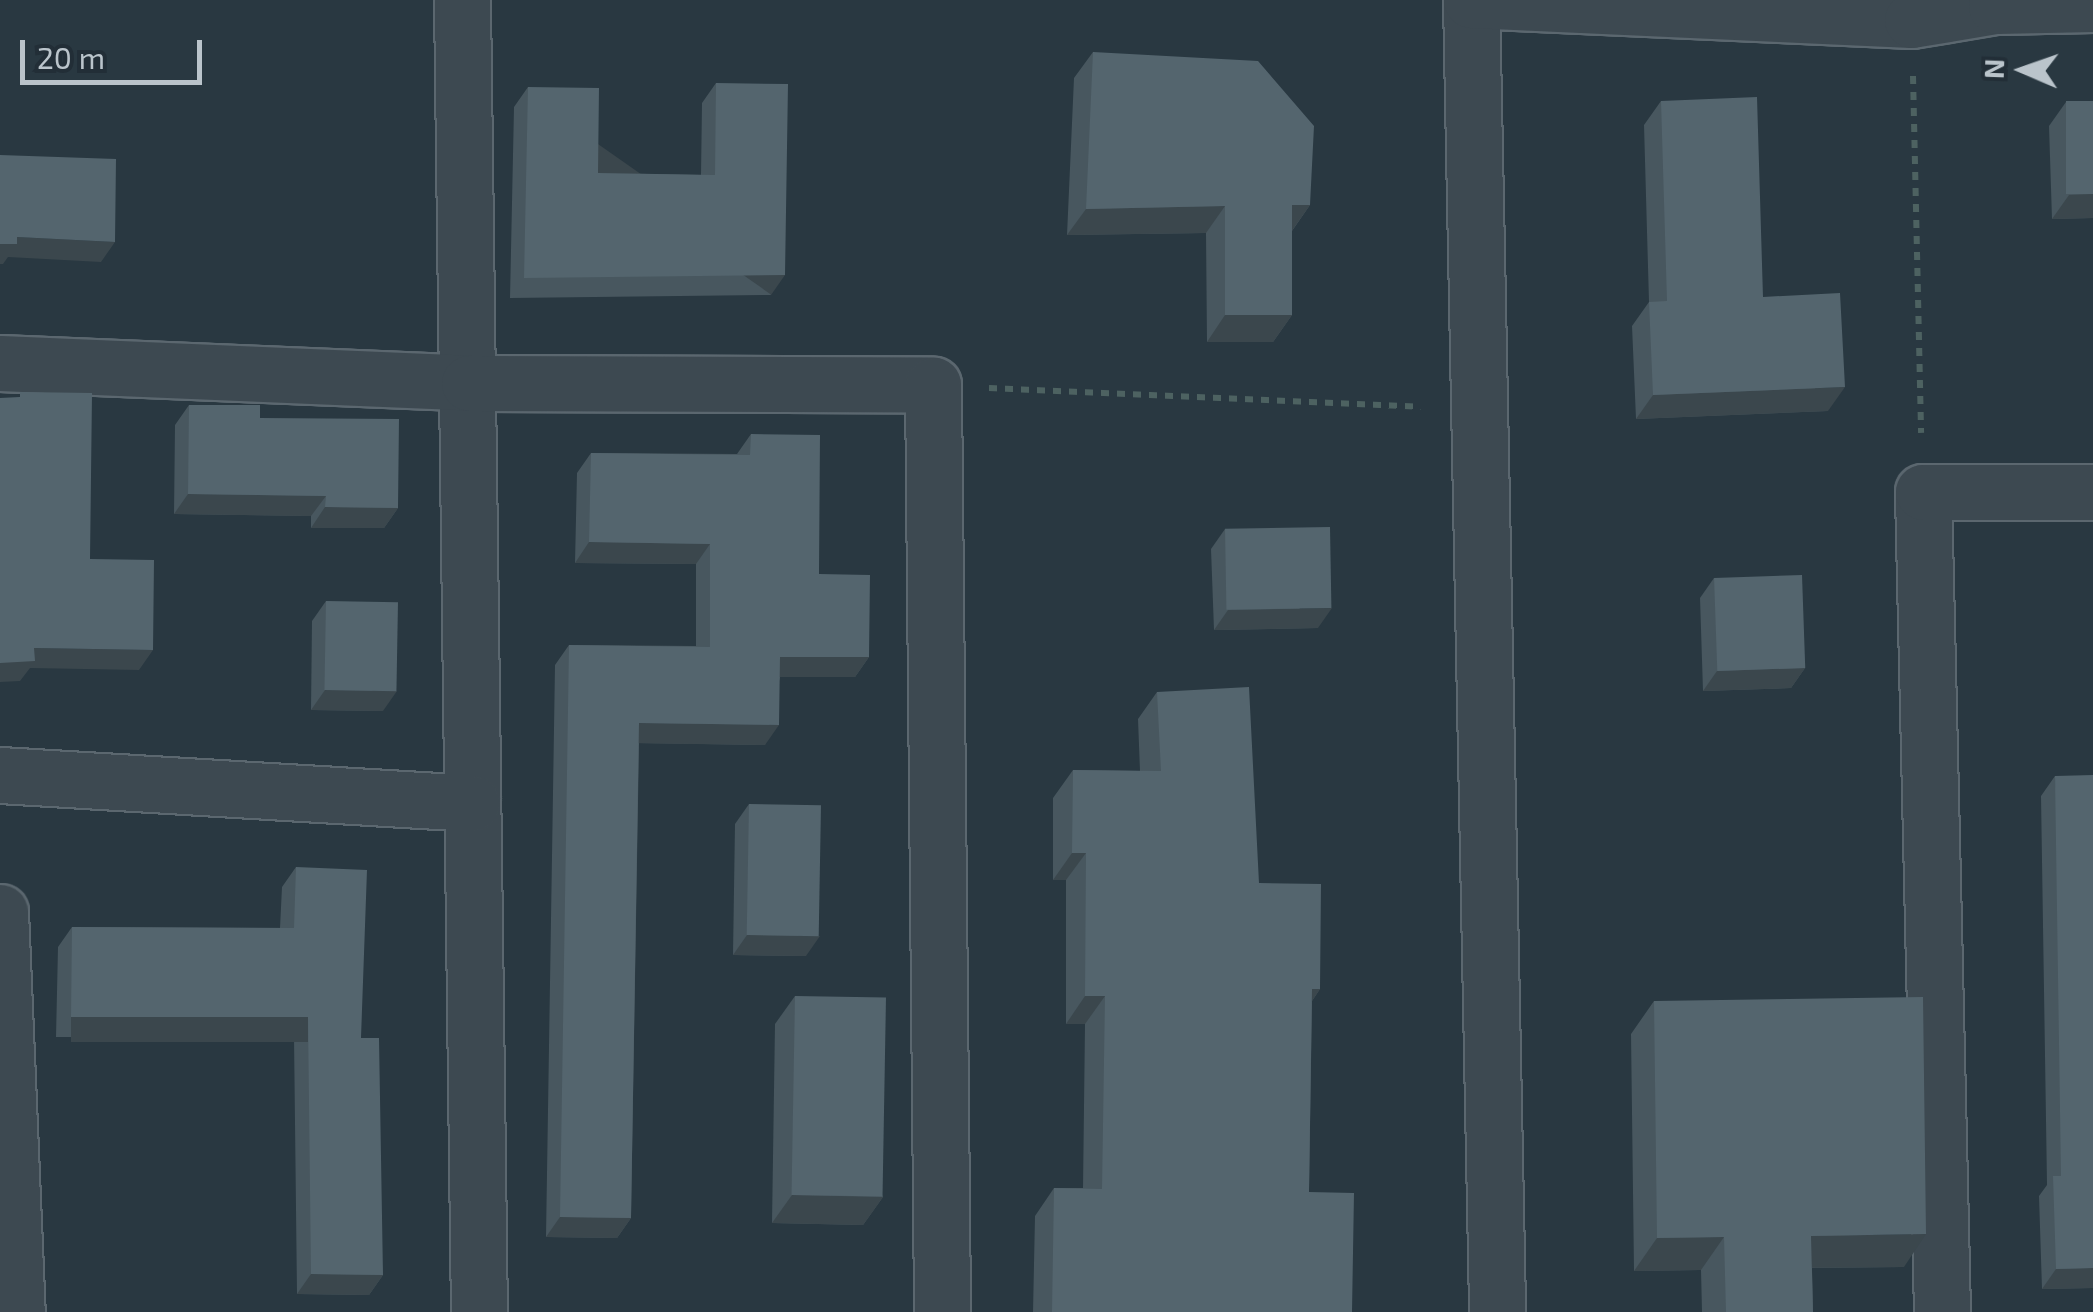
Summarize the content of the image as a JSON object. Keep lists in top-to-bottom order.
{
  "scale_bar": "20 m",
  "north": "left"
}
